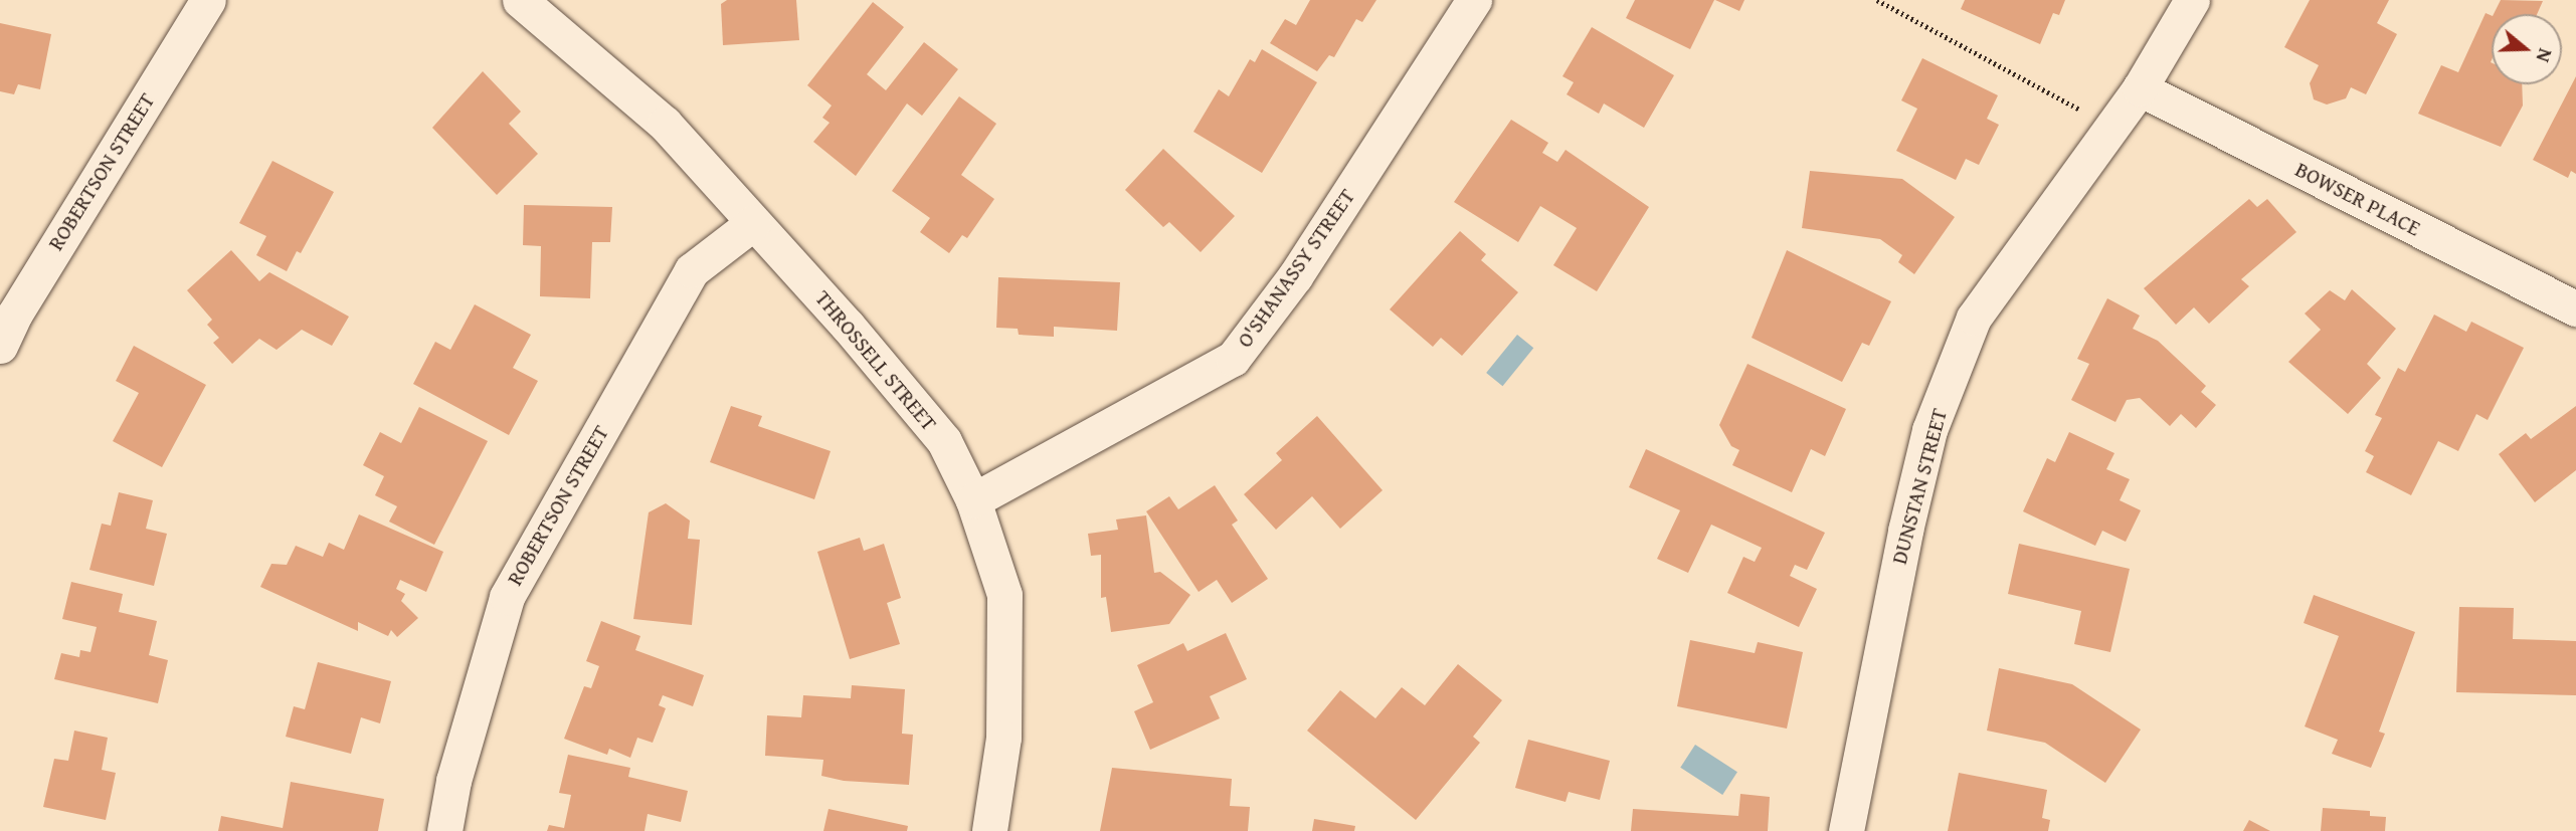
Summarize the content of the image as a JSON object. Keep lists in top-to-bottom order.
{
  "streets": {
    "street": [
      "ROBERTSON STREET",
      "BOWSER PLACE",
      "O'SHANASSY STREET",
      "THROSSELL STREET",
      "DUNSTAN STREET"
    ]
  },
  "crossings": [
    ["ROBERTSON STREET", "THROSSELL STREET"],
    ["BOWSER PLACE", "DUNSTAN STREET"],
    ["O'SHANASSY STREET", "THROSSELL STREET"]
  ],
  "north": "right"
}
